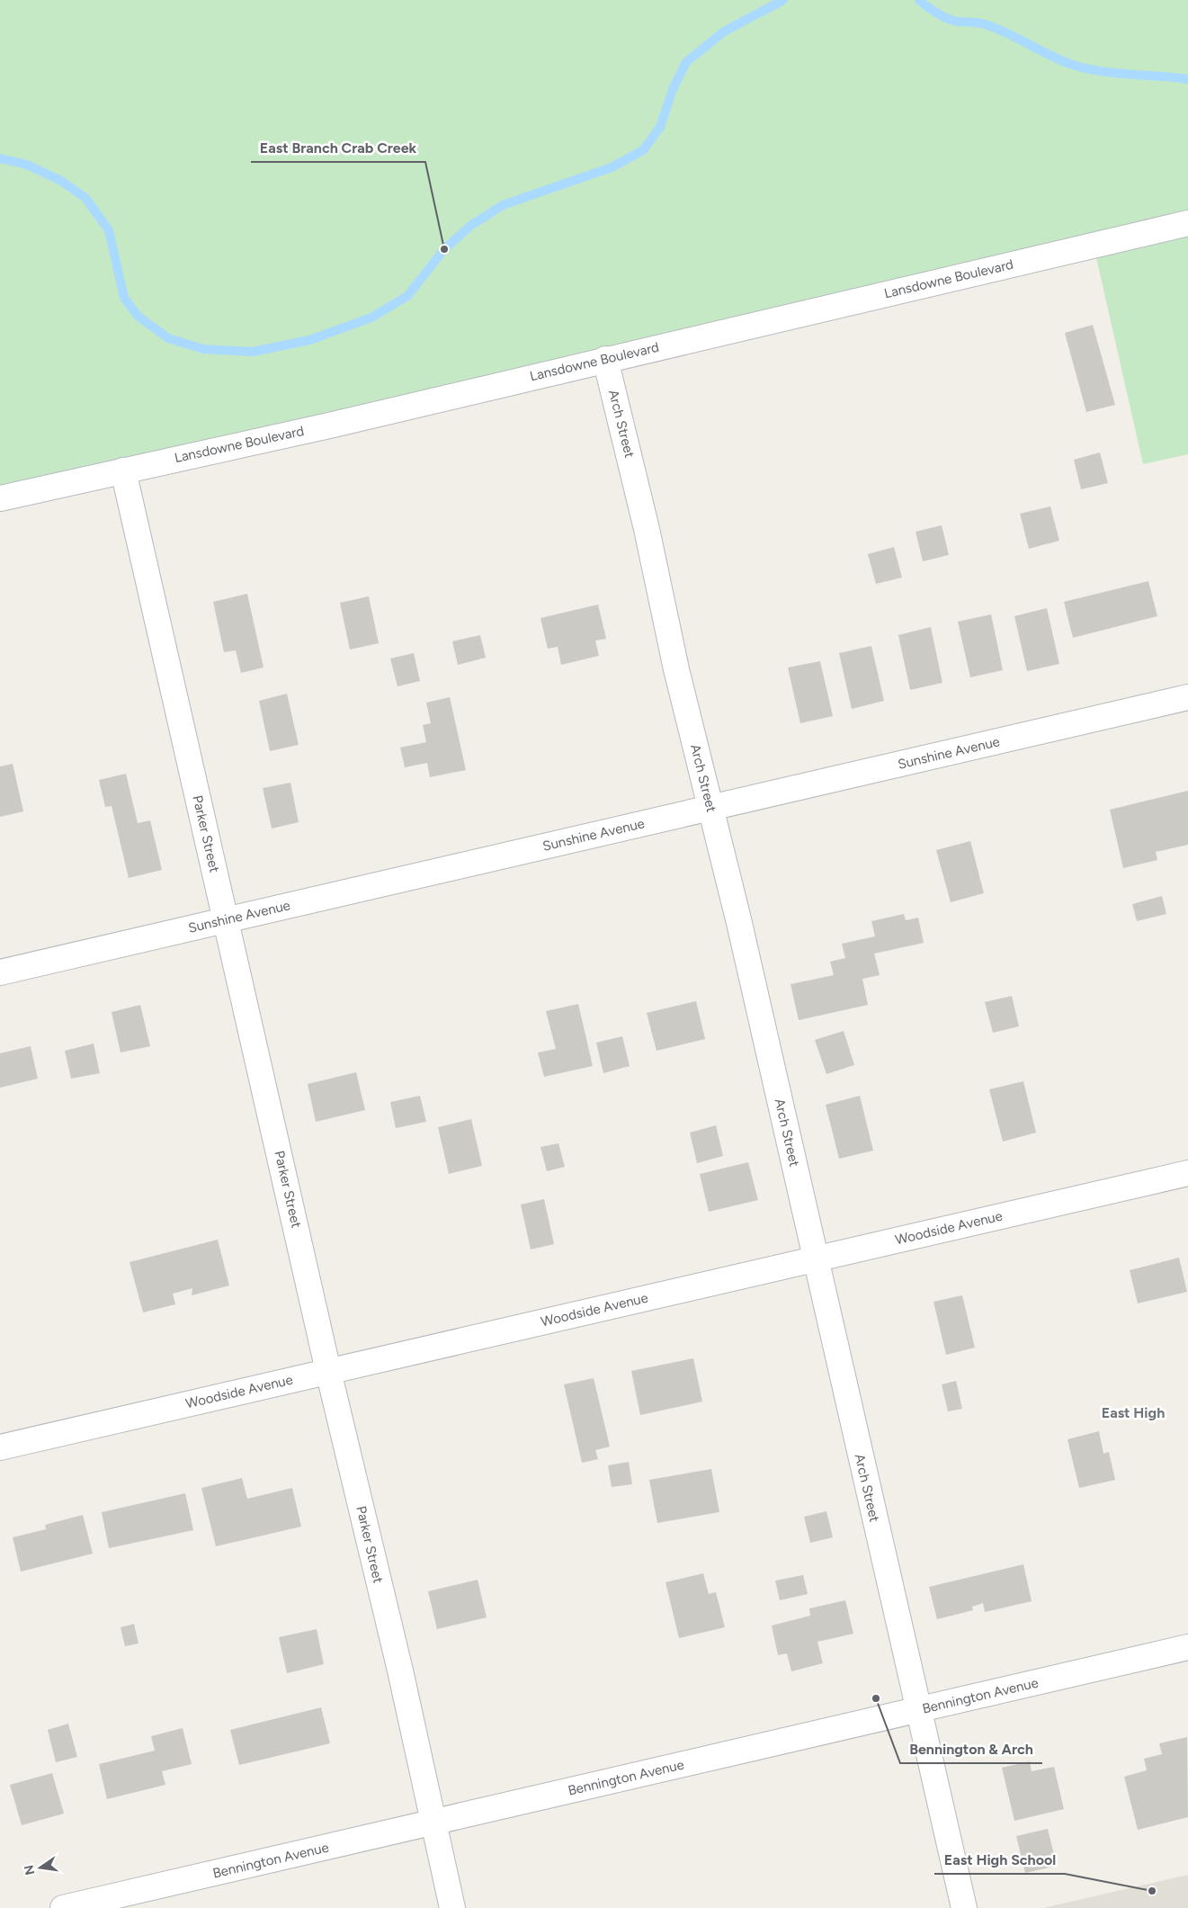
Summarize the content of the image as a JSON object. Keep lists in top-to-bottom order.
{
  "streets": {
    "street": [
      "Lansdowne Boulevard",
      "Arch Street",
      "Sunshine Avenue",
      "Parker Street",
      "Woodside Avenue",
      "Bennington Avenue"
    ]
  },
  "crossings": [
    ["Lansdowne Boulevard", "Arch Street"],
    ["Lansdowne Boulevard", "Parker Street"],
    ["Arch Street", "Sunshine Avenue"],
    ["Arch Street", "Woodside Avenue"],
    ["Arch Street", "Bennington Avenue"],
    ["Sunshine Avenue", "Parker Street"],
    ["Parker Street", "Woodside Avenue"],
    ["Parker Street", "Bennington Avenue"]
  ],
  "districts": ["East High"],
  "places": ["East Branch Crab Creek", "Bennington & Arch", "East High School"],
  "north": "left"
}
